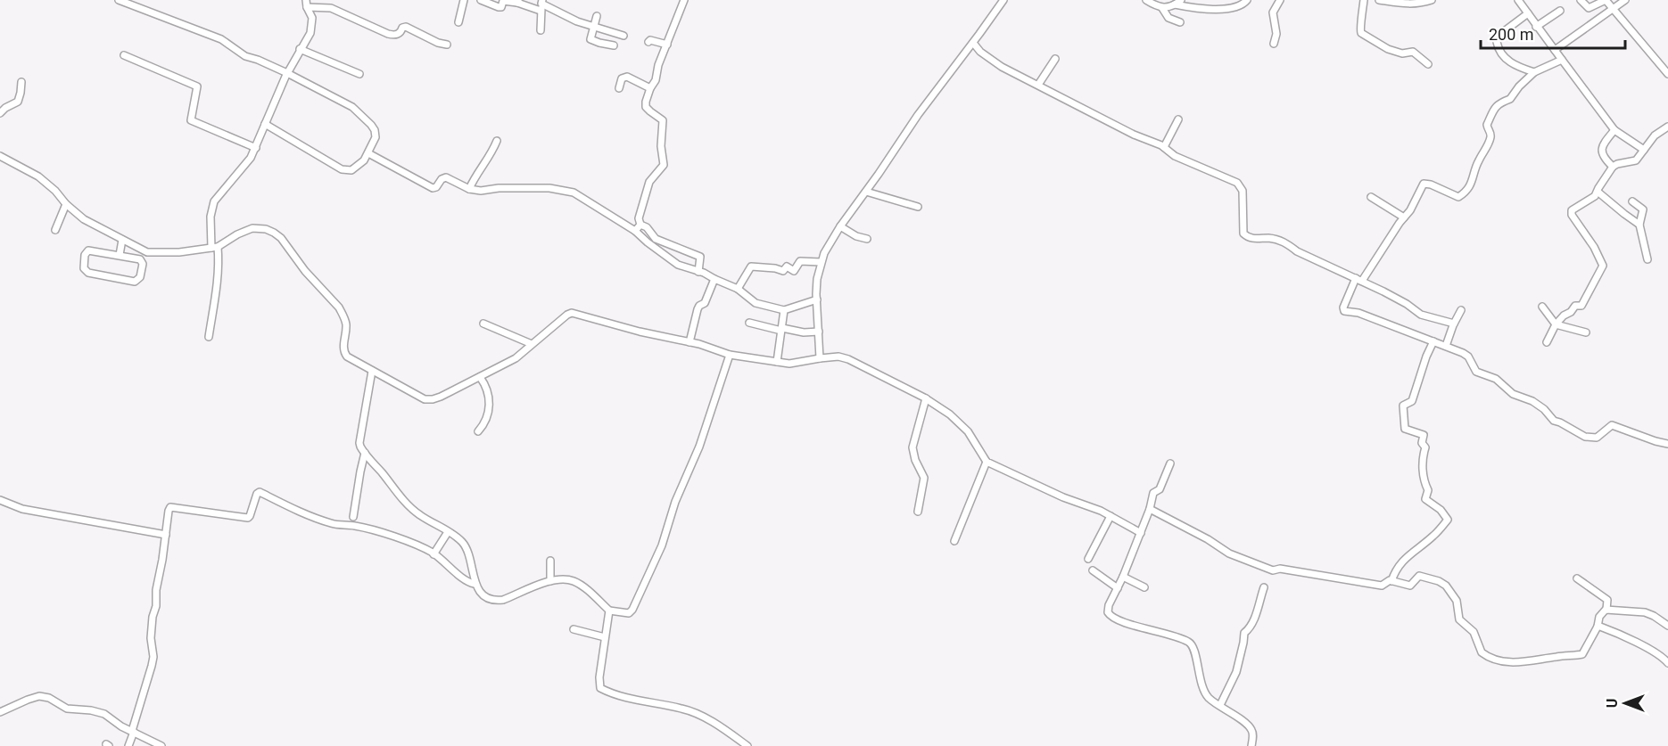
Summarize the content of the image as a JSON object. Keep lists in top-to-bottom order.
{
  "scale_bar": "200 m",
  "north": "left"
}
